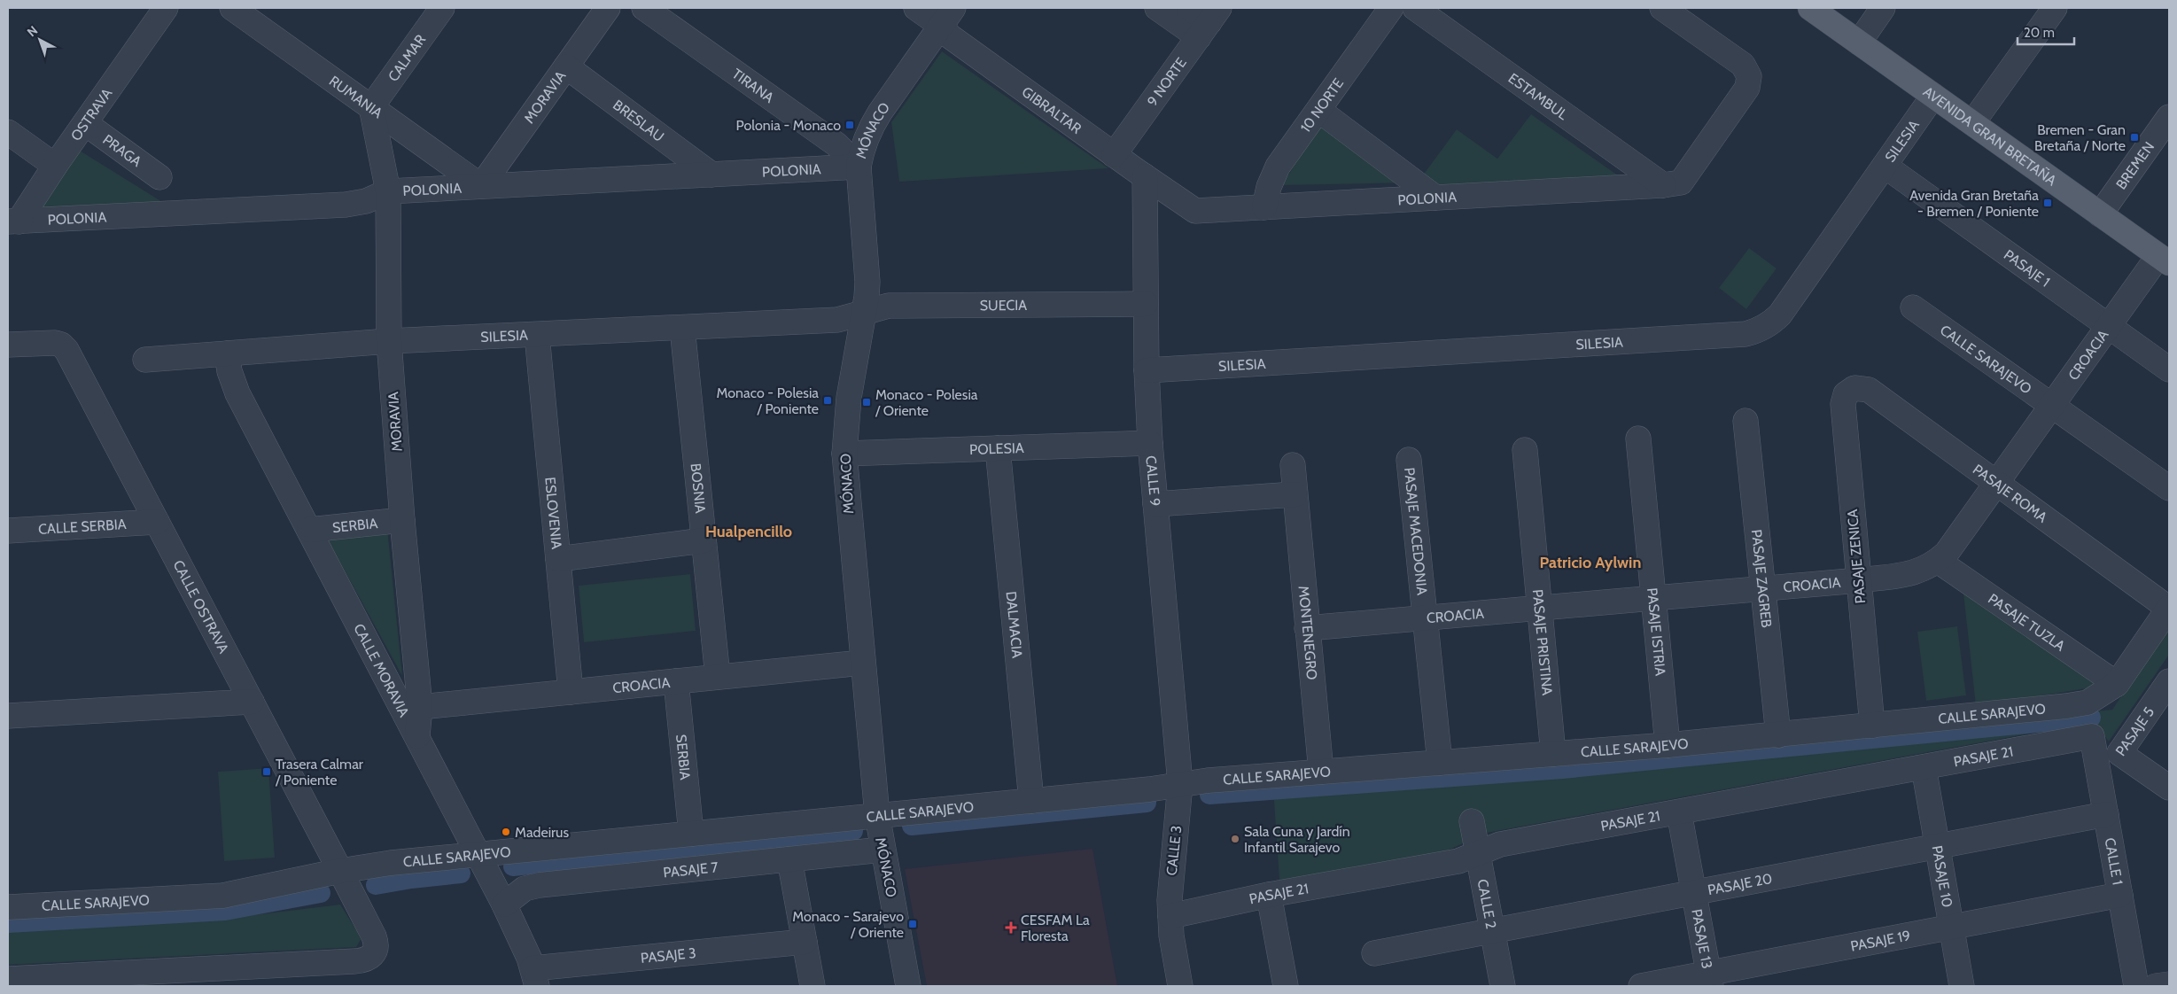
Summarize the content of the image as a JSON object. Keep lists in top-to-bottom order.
{
  "streets": {
    "main road": ["AVENIDA GRAN BRETAÑA"],
    "street": [
      "CALMAR",
      "9 NORTE",
      "TIRANA",
      "RUMANIA",
      "MORAVIA",
      "ESTAMBUL",
      "10 NORTE",
      "GIBRALTAR",
      "OSTRAVA",
      "BRESLAU",
      "MÓNACO",
      "SILESIA",
      "PRAGA",
      "BREMEN",
      "POLONIA",
      "PASAJE 1",
      "SUECIA",
      "CROACIA",
      "CALLE SARAJEVO",
      "POLESIA",
      "CALLE 9",
      "BOSNIA",
      "PASAJE ROMA",
      "ESLOVENIA",
      "SERBIA",
      "CALLE SERBIA",
      "PASAJE MACEDONIA",
      "PASAJE ZENICA",
      "PASAJE ZAGREB",
      "CALLE OSTRAVA",
      "PASAJE TUZLA",
      "DALMACIA",
      "PASAJE ISTRIA",
      "MONTENEGRO",
      "PASAJE PRISTINA",
      "CALLE MORAVIA",
      "PASAJE 5",
      "PASAJE 21",
      "CALLE 3",
      "CALLE 1",
      "PASAJE 7",
      "PASAJE 10",
      "PASAJE 20",
      "CALLE 2",
      "PASAJE 13",
      "PASAJE 19",
      "PASAJE 3"
    ]
  },
  "crossings": [
    ["CALMAR", "RUMANIA"],
    ["CALMAR", "MORAVIA"],
    ["9 NORTE", "GIBRALTAR"],
    ["TIRANA", "MÓNACO"],
    ["TIRANA", "POLONIA"],
    ["RUMANIA", "MORAVIA"],
    ["RUMANIA", "POLONIA"],
    ["MORAVIA", "BRESLAU"],
    ["MORAVIA", "SILESIA"],
    ["MORAVIA", "POLONIA"],
    ["MORAVIA", "CROACIA"],
    ["MORAVIA", "SERBIA"],
    ["MORAVIA", "CALLE MORAVIA"],
    ["ESTAMBUL", "POLONIA"],
    ["10 NORTE", "POLONIA"],
    ["GIBRALTAR", "MÓNACO"],
    ["GIBRALTAR", "POLONIA"],
    ["GIBRALTAR", "CALLE 9"],
    ["OSTRAVA", "PRAGA"],
    ["OSTRAVA", "POLONIA"],
    ["BRESLAU", "POLONIA"],
    ["MÓNACO", "SILESIA"],
    ["MÓNACO", "POLONIA"],
    ["MÓNACO", "SUECIA"],
    ["MÓNACO", "CROACIA"],
    ["MÓNACO", "CALLE SARAJEVO"],
    ["MÓNACO", "POLESIA"],
    ["MÓNACO", "PASAJE 7"],
    ["AVENIDA GRAN BRETAÑA", "SILESIA"],
    ["AVENIDA GRAN BRETAÑA", "BREMEN"],
    ["AVENIDA GRAN BRETAÑA", "CROACIA"],
    ["SILESIA", "PASAJE 1"],
    ["SILESIA", "SUECIA"],
    ["SILESIA", "CALLE 9"],
    ["SILESIA", "BOSNIA"],
    ["SILESIA", "ESLOVENIA"],
    ["SILESIA", "CALLE MORAVIA"],
    ["PASAJE 1", "CROACIA"],
    ["SUECIA", "CALLE 9"],
    ["CROACIA", "CALLE SARAJEVO"],
    ["CROACIA", "BOSNIA"],
    ["CROACIA", "PASAJE ROMA"],
    ["CROACIA", "ESLOVENIA"],
    ["CROACIA", "SERBIA"],
    ["CROACIA", "PASAJE MACEDONIA"],
    ["CROACIA", "PASAJE ZENICA"],
    ["CROACIA", "PASAJE ZAGREB"],
    ["CROACIA", "PASAJE TUZLA"],
    ["CROACIA", "PASAJE ISTRIA"],
    ["CROACIA", "MONTENEGRO"],
    ["CROACIA", "PASAJE PRISTINA"],
    ["CALLE SARAJEVO", "CALLE 9"],
    ["CALLE SARAJEVO", "PASAJE ROMA"],
    ["CALLE SARAJEVO", "SERBIA"],
    ["CALLE SARAJEVO", "PASAJE MACEDONIA"],
    ["CALLE SARAJEVO", "PASAJE ZENICA"],
    ["CALLE SARAJEVO", "PASAJE ZAGREB"],
    ["CALLE SARAJEVO", "CALLE OSTRAVA"],
    ["CALLE SARAJEVO", "PASAJE TUZLA"],
    ["CALLE SARAJEVO", "DALMACIA"],
    ["CALLE SARAJEVO", "PASAJE ISTRIA"],
    ["CALLE SARAJEVO", "MONTENEGRO"],
    ["CALLE SARAJEVO", "PASAJE PRISTINA"],
    ["CALLE SARAJEVO", "CALLE MORAVIA"],
    ["CALLE SARAJEVO", "CALLE 3"],
    ["POLESIA", "CALLE 9"],
    ["POLESIA", "DALMACIA"],
    ["CALLE 9", "CALLE 3"],
    ["PASAJE ROMA", "PASAJE ZENICA"],
    ["SERBIA", "CALLE MORAVIA"],
    ["CALLE SERBIA", "CALLE OSTRAVA"],
    ["CALLE MORAVIA", "PASAJE 7"],
    ["CALLE MORAVIA", "PASAJE 3"],
    ["PASAJE 21", "CALLE 3"],
    ["PASAJE 21", "CALLE 1"],
    ["PASAJE 21", "PASAJE 10"],
    ["PASAJE 21", "CALLE 2"],
    ["PASAJE 21", "PASAJE 13"],
    ["CALLE 1", "PASAJE 20"],
    ["CALLE 1", "PASAJE 19"],
    ["PASAJE 10", "PASAJE 20"],
    ["PASAJE 10", "PASAJE 19"],
    ["PASAJE 20", "CALLE 2"],
    ["PASAJE 20", "PASAJE 13"],
    ["PASAJE 13", "PASAJE 19"]
  ],
  "districts": ["Hualpencillo", "Patricio Aylwin"],
  "places": {
    "transit": [
      "Polonia - Monaco",
      "Bremen - Gran Bretaña / Norte",
      "Avenida Gran Bretaña - Bremen / Poniente",
      "Monaco - Polesia / Poniente",
      "Monaco - Polesia / Oriente",
      "Trasera Calmar / Poniente",
      "Monaco - Sarajevo / Oriente"
    ],
    "other": ["Madeirus", "Sala Cuna y Jardín Infantil Sarajevo"],
    "health": ["CESFAM La Floresta"]
  },
  "scale_bar": "20 m",
  "north": "top left"
}
